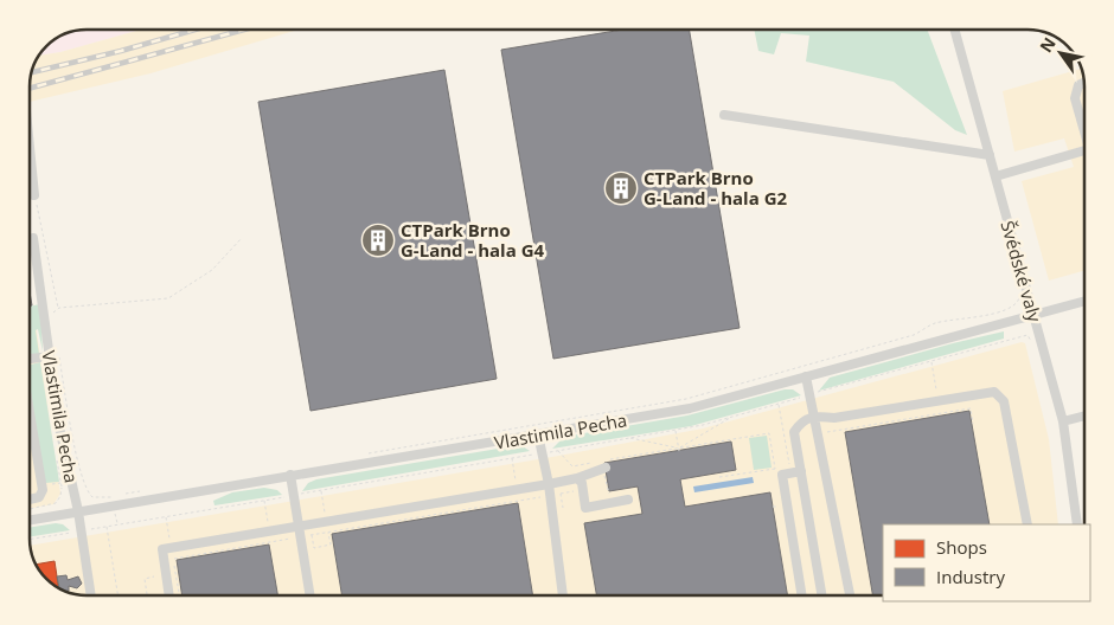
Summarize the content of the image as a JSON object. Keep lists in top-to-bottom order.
{
  "streets": {
    "street": ["Švédské valy", "Vlastimila Pecha"]
  },
  "crossings": [
    ["Švédské valy", "Vlastimila Pecha"]
  ],
  "places": {
    "building": ["CTPark Brno G-Land - hala G2", "CTPark Brno G-Land - hala G4"]
  },
  "legend": ["Shops", "Industry"],
  "north": "top left"
}
